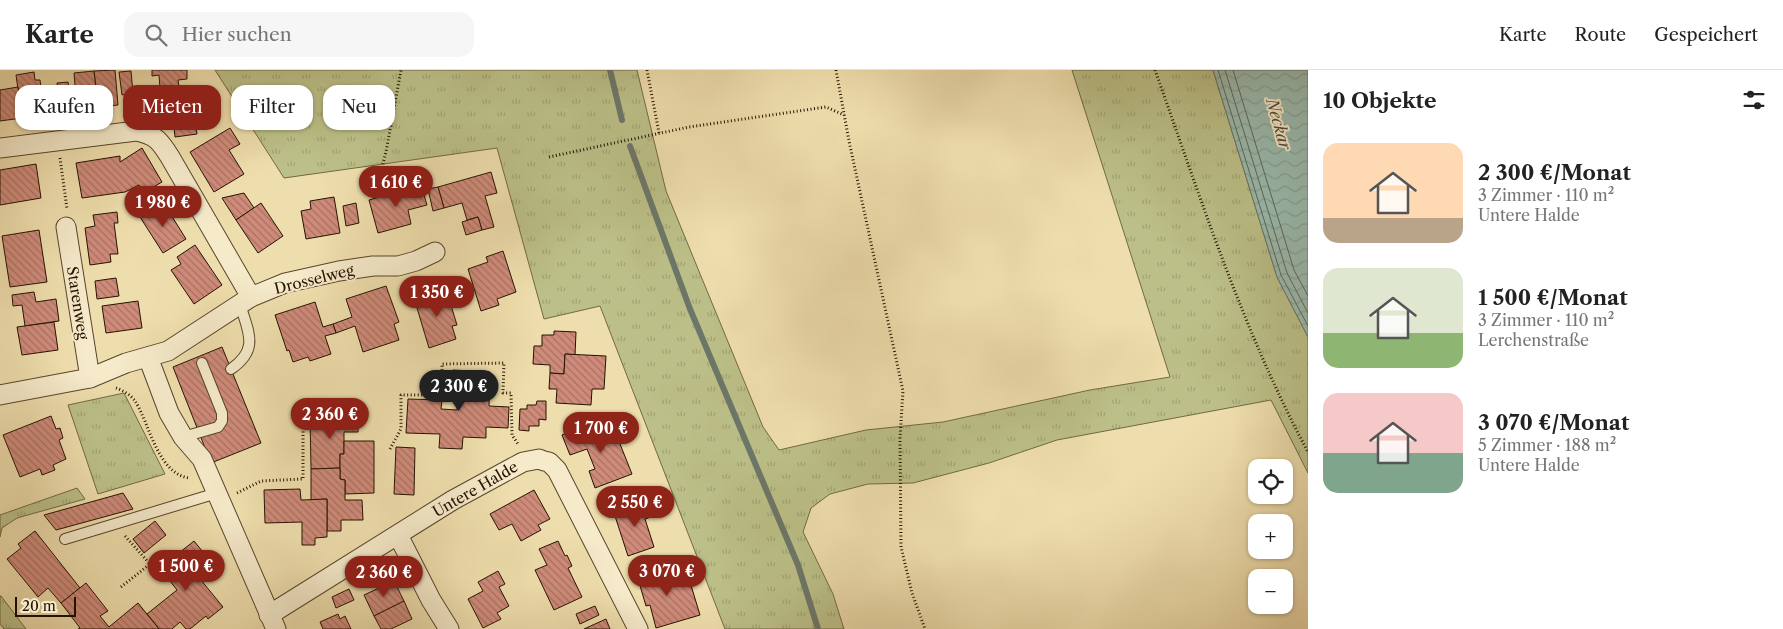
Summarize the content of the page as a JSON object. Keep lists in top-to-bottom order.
{
  "streets": {
    "street": ["Drosselweg", "Starenweg", "Untere Halde"]
  },
  "crossings": [
    ["Drosselweg", "Starenweg"]
  ],
  "water": ["Neckar"],
  "scale_bar": "20 m",
  "page": {
    "header": "Karte",
    "search": "Hier suchen",
    "nav": ["Karte", "Route", "Gespeichert"],
    "heading": "10 Objekte",
    "chip": [
      "Kaufen",
      "Mieten",
      "Filter",
      "Neu"
    ],
    "list": [
      {
        "name": "2 300 €/Monat",
        "note": "3 Zimmer · 110 m² · Untere Halde"
      },
      {
        "name": "1 500 €/Monat",
        "note": "3 Zimmer · 110 m² · Lerchenstraße"
      },
      {
        "name": "3 070 €/Monat",
        "note": "5 Zimmer · 188 m² · Untere Halde"
      }
    ],
    "price": [
      "1 610 €",
      "1 980 €",
      "1 350 €",
      "2 300 €",
      "2 360 €",
      "1 700 €",
      "2 550 €",
      "1 500 €",
      "3 070 €",
      "2 360 €"
    ],
    "map_buttons": ["+", "−"],
    "scale": "20 m"
  }
}
